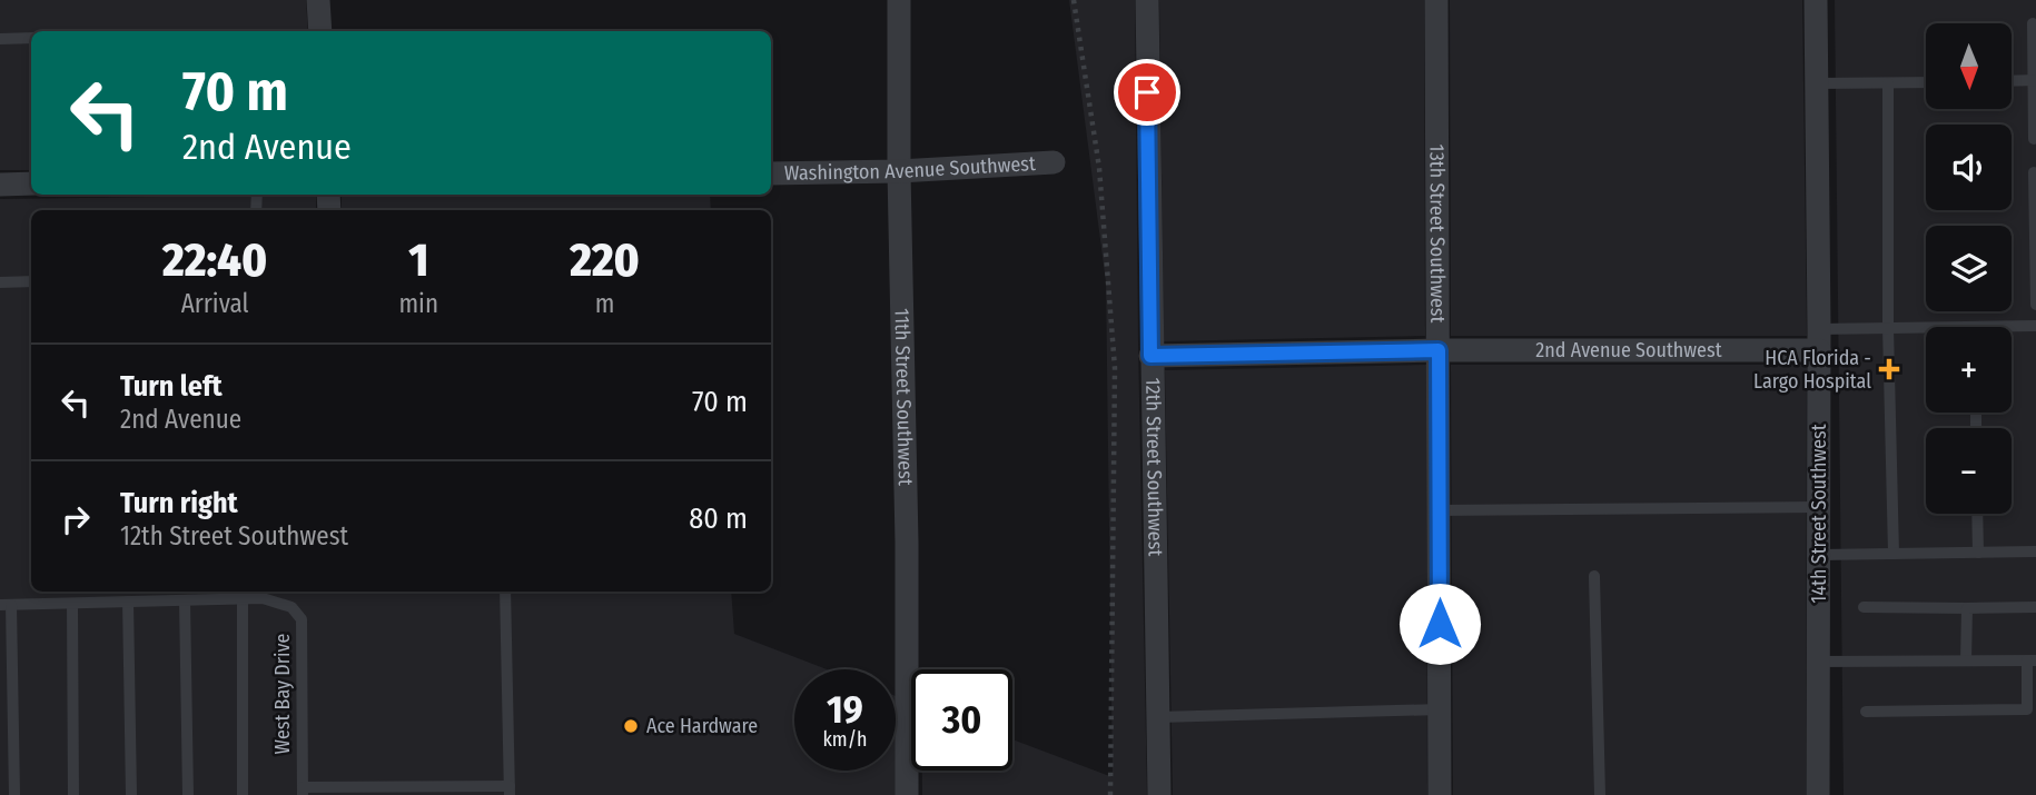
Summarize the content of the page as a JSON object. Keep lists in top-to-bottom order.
{
  "streets": {
    "street": [
      "Washington Avenue Southwest",
      "13th Street Southwest",
      "2nd Avenue Southwest",
      "11th Street Southwest",
      "12th Street Southwest",
      "14th Street Southwest"
    ],
    "lane": ["West Bay Drive"]
  },
  "crossings": [
    ["Washington Avenue Southwest", "11th Street Southwest"],
    ["13th Street Southwest", "2nd Avenue Southwest"],
    ["2nd Avenue Southwest", "12th Street Southwest"],
    ["2nd Avenue Southwest", "14th Street Southwest"]
  ],
  "places": {
    "health": ["HCA Florida - Largo Hospital"],
    "other": ["Ace Hardware"]
  },
  "north": "bottom",
  "page": {
    "map_buttons": ["+", "−"],
    "turn": ["70 m", "2nd Avenue"],
    "eta": [
      "22:40",
      "Arrival",
      "1",
      "min",
      "220",
      "m"
    ],
    "list": [
      {
        "name": "Turn left",
        "note": "2nd Avenue",
        "value": "70 m"
      },
      {
        "name": "Turn right",
        "note": "12th Street Southwest",
        "value": "80 m"
      }
    ],
    "speed": "19 km/h",
    "limit": "30"
  }
}
